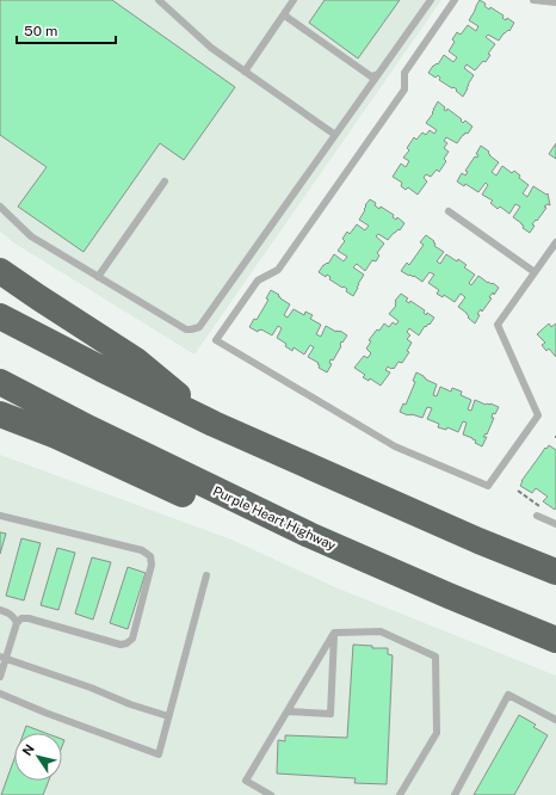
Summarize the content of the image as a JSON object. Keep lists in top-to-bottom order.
{
  "streets": {
    "highway": ["Purple Heart Highway"]
  },
  "scale_bar": "50 m",
  "north": "top left"
}
